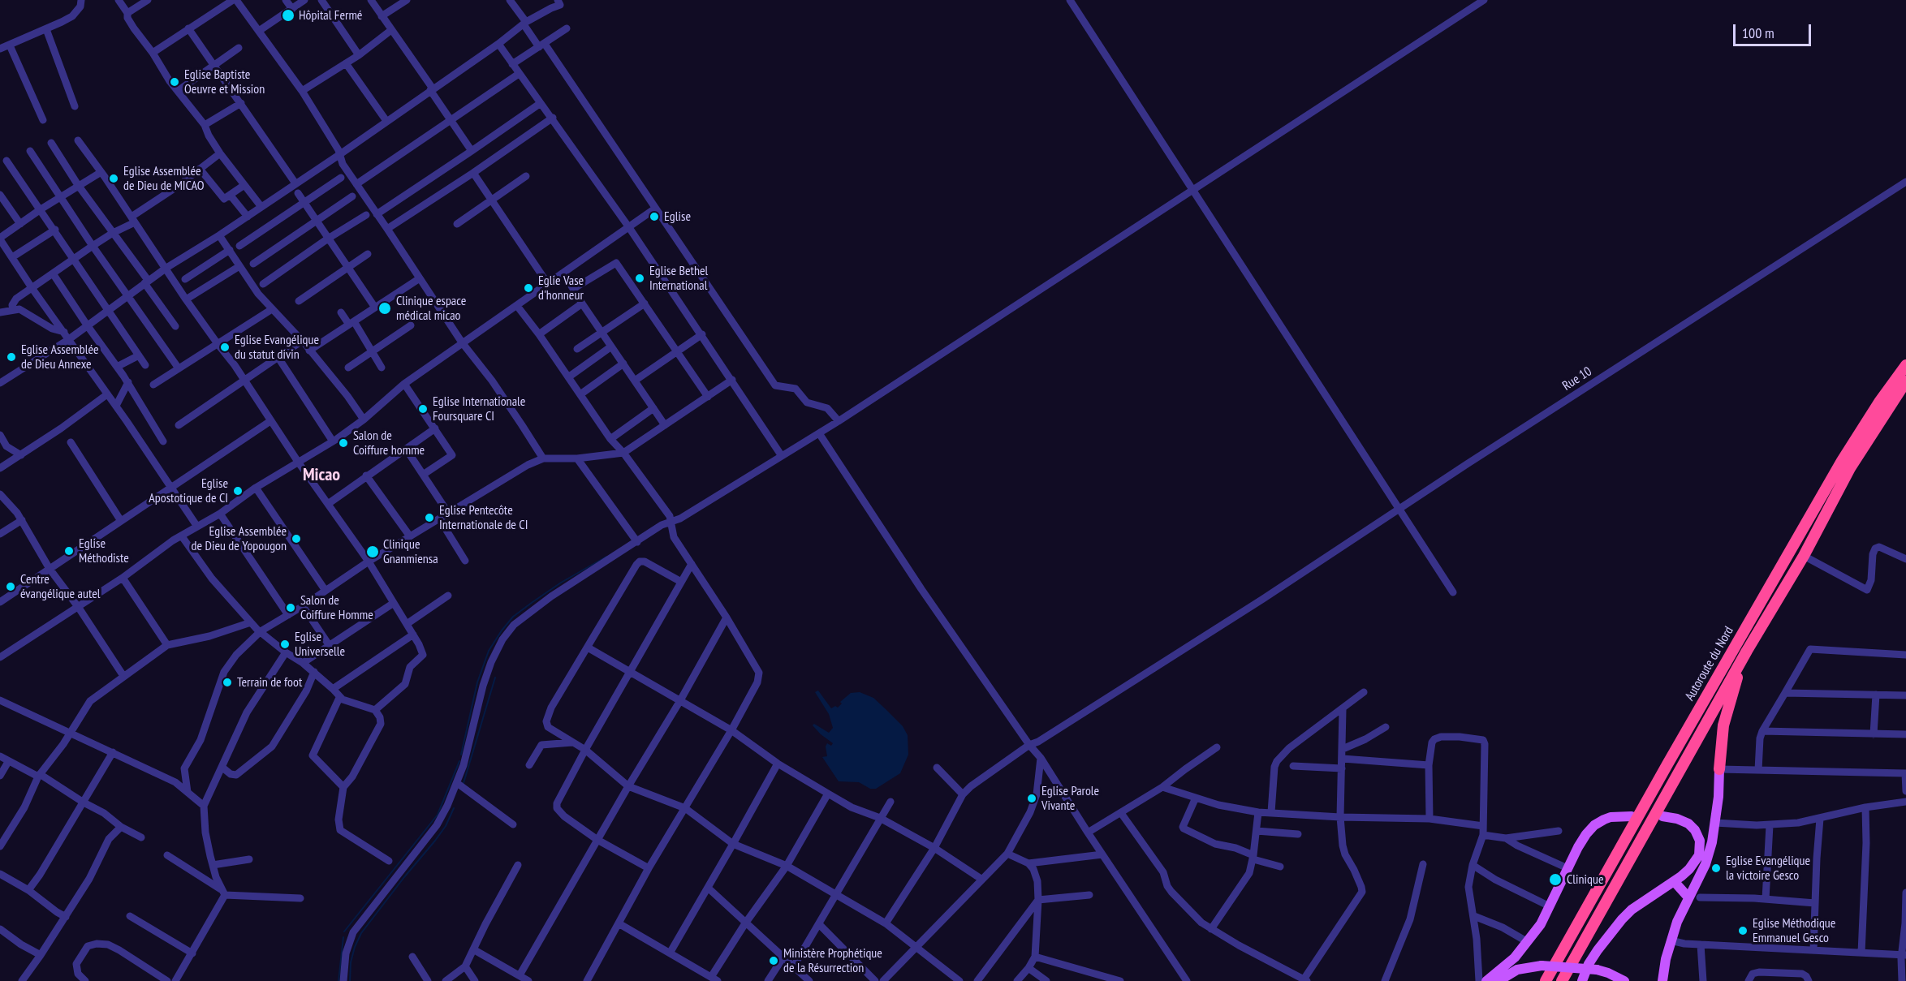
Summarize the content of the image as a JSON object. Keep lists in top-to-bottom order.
{
  "streets": {
    "highway": ["Autoroute du Nord"],
    "street": ["Rue 10"]
  },
  "districts": ["Micao"],
  "places": [
    "Hôpital Fermé",
    "Eglise Baptiste Oeuvre et Mission",
    "Eglise Assemblée de Dieu de MICAO",
    "Eglise",
    "Eglise Bethel International",
    "Eglie Vase d'honneur",
    "Clinique espace médical micao",
    "Eglise Evangélique du statut divin",
    "Eglise Assemblée de Dieu Annexe",
    "Eglise Internationale Foursquare CI",
    "Salon de Coiffure homme",
    "Eglise Apostotique de CI",
    "Eglise Pentecôte Internationale de CI",
    "Eglise Assemblée de Dieu de Yopougon",
    "Eglise Méthodiste",
    "Clinique Gnanmiensa",
    "Centre évangélique autel",
    "Salon de Coiffure Homme",
    "Eglise Universelle",
    "Terrain de foot",
    "Eglise Parole Vivante",
    "Eglise Evangélique la victoire Gesco",
    "Clinique",
    "Eglise Méthodique Emmanuel Gesco",
    "Ministère Prophétique de la Résurrection"
  ],
  "scale_bar": "100 m"
}
